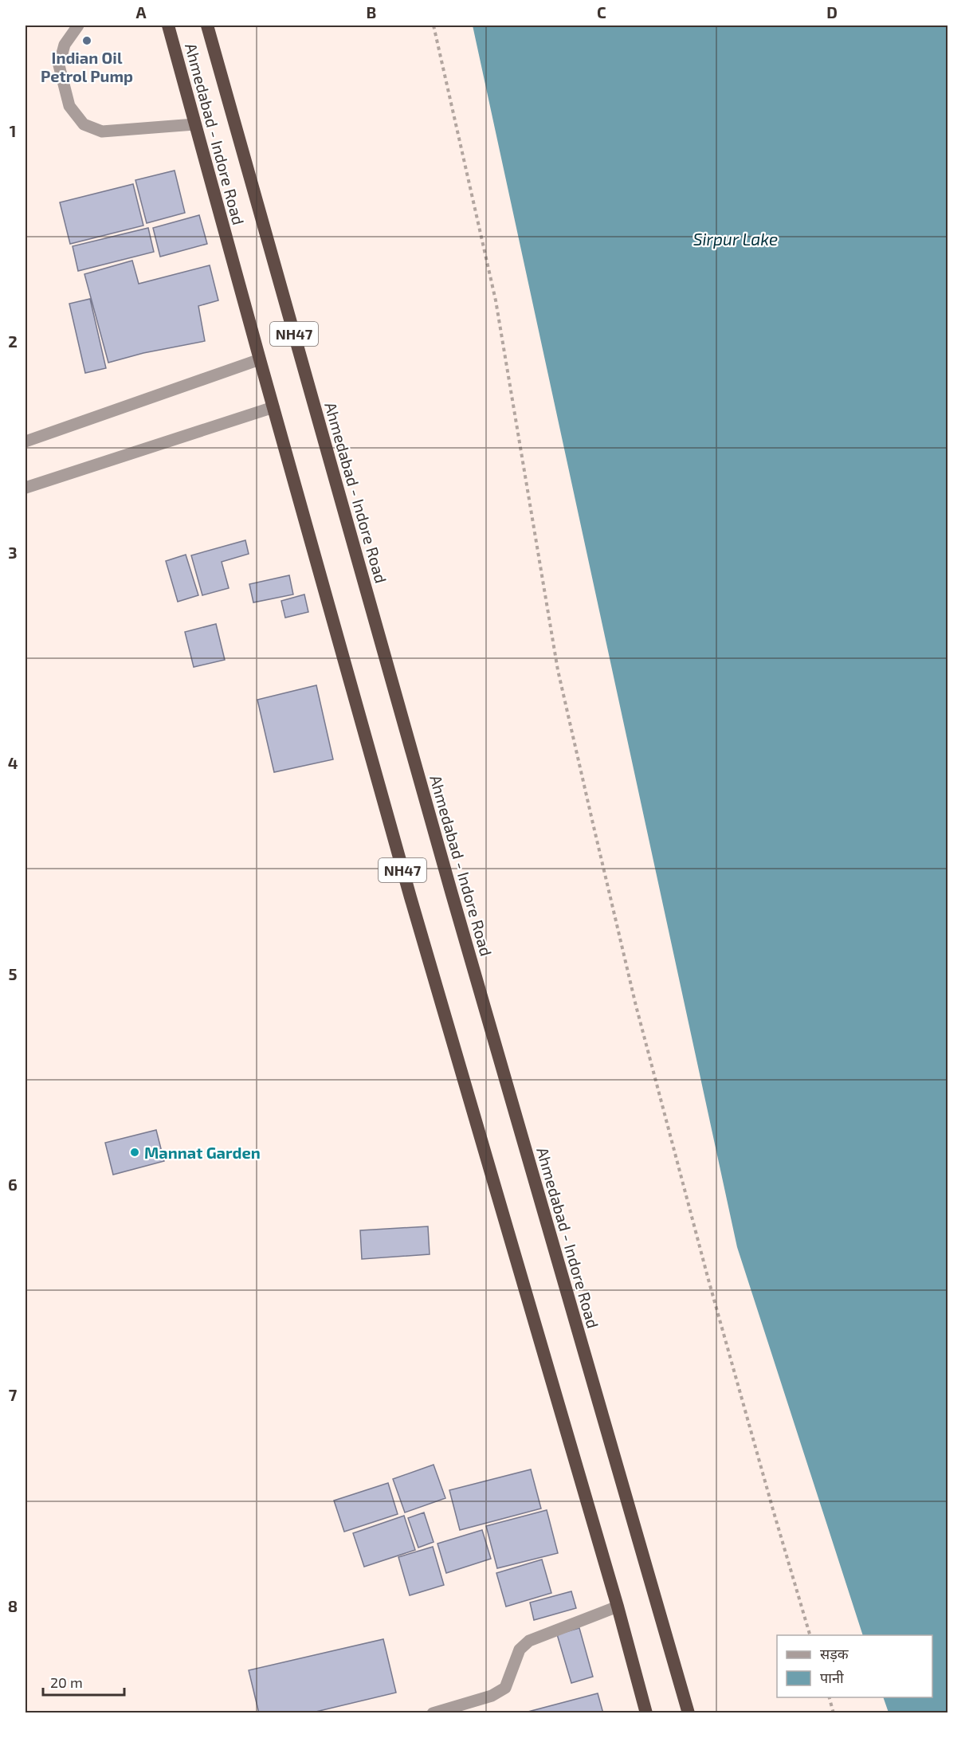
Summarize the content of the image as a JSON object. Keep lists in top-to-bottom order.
{
  "streets": {
    "highway": ["Ahmedabad - Indore Road", "NH47"]
  },
  "water": ["Sirpur Lake"],
  "places": ["Indian Oil Petrol Pump", "Mannat Garden"],
  "legend": ["सड़क", "पानी"],
  "scale_bar": "20 m",
  "grid": {
    "columns": [
      "A",
      "B",
      "C",
      "D"
    ],
    "rows": [
      "1",
      "2",
      "3",
      "4",
      "5",
      "6",
      "7",
      "8"
    ]
  }
}
